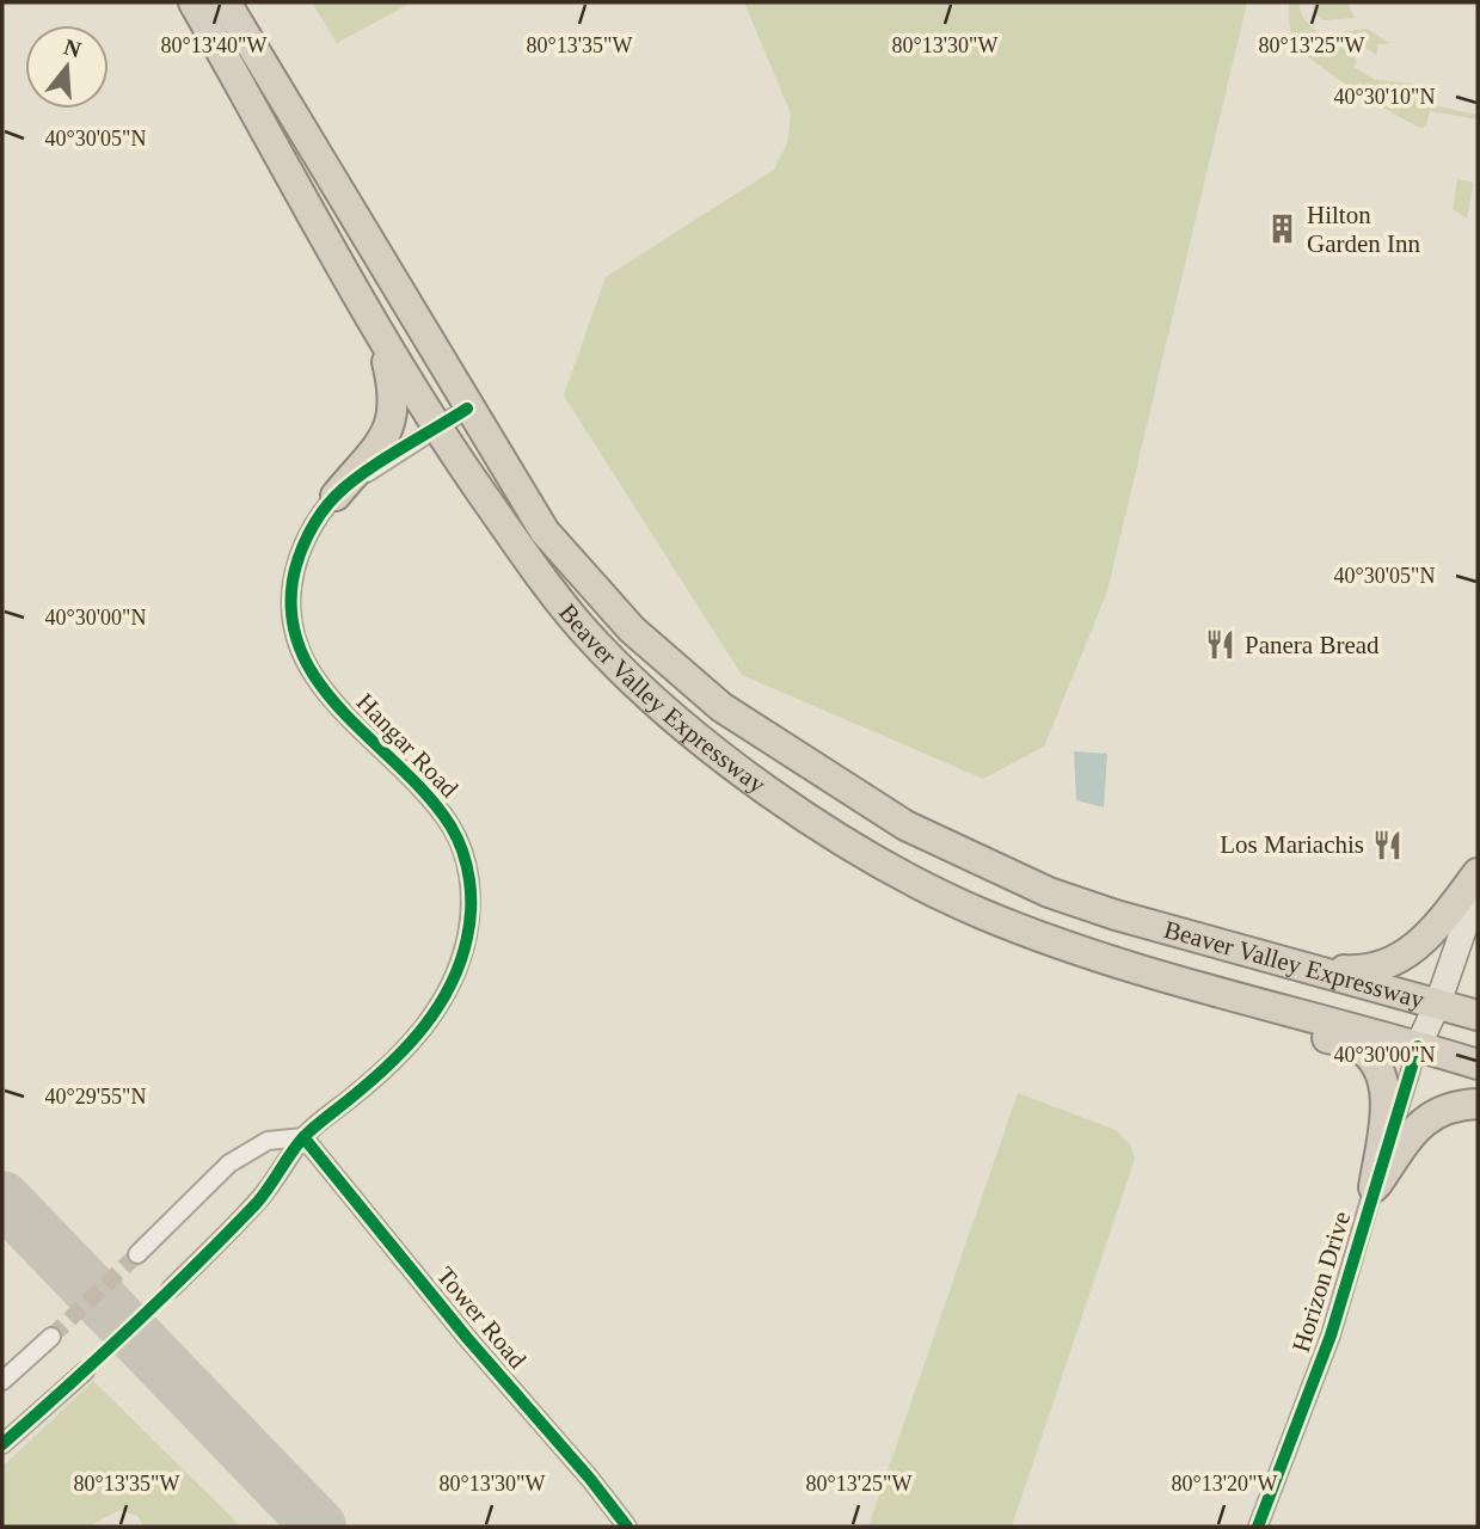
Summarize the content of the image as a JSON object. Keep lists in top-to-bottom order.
{
  "streets": {
    "highway": ["Beaver Valley Expressway"],
    "street": ["Hangar Road", "Horizon Drive", "Tower Road"]
  },
  "crossings": [
    ["Beaver Valley Expressway", "Hangar Road"],
    ["Beaver Valley Expressway", "Horizon Drive"],
    ["Hangar Road", "Tower Road"]
  ],
  "places": {
    "building": ["Hilton Garden Inn"],
    "restaurant": ["Panera Bread", "Los Mariachis"]
  },
  "north": "top",
  "coordinates": [
    "80°13'40\"W",
    "80°13'35\"W",
    "80°13'30\"W",
    "80°13'25\"W",
    "40°30'10\"N",
    "40°30'05\"N",
    "40°30'00\"N",
    "40°29'55\"N",
    "80°13'20\"W"
  ]
}
